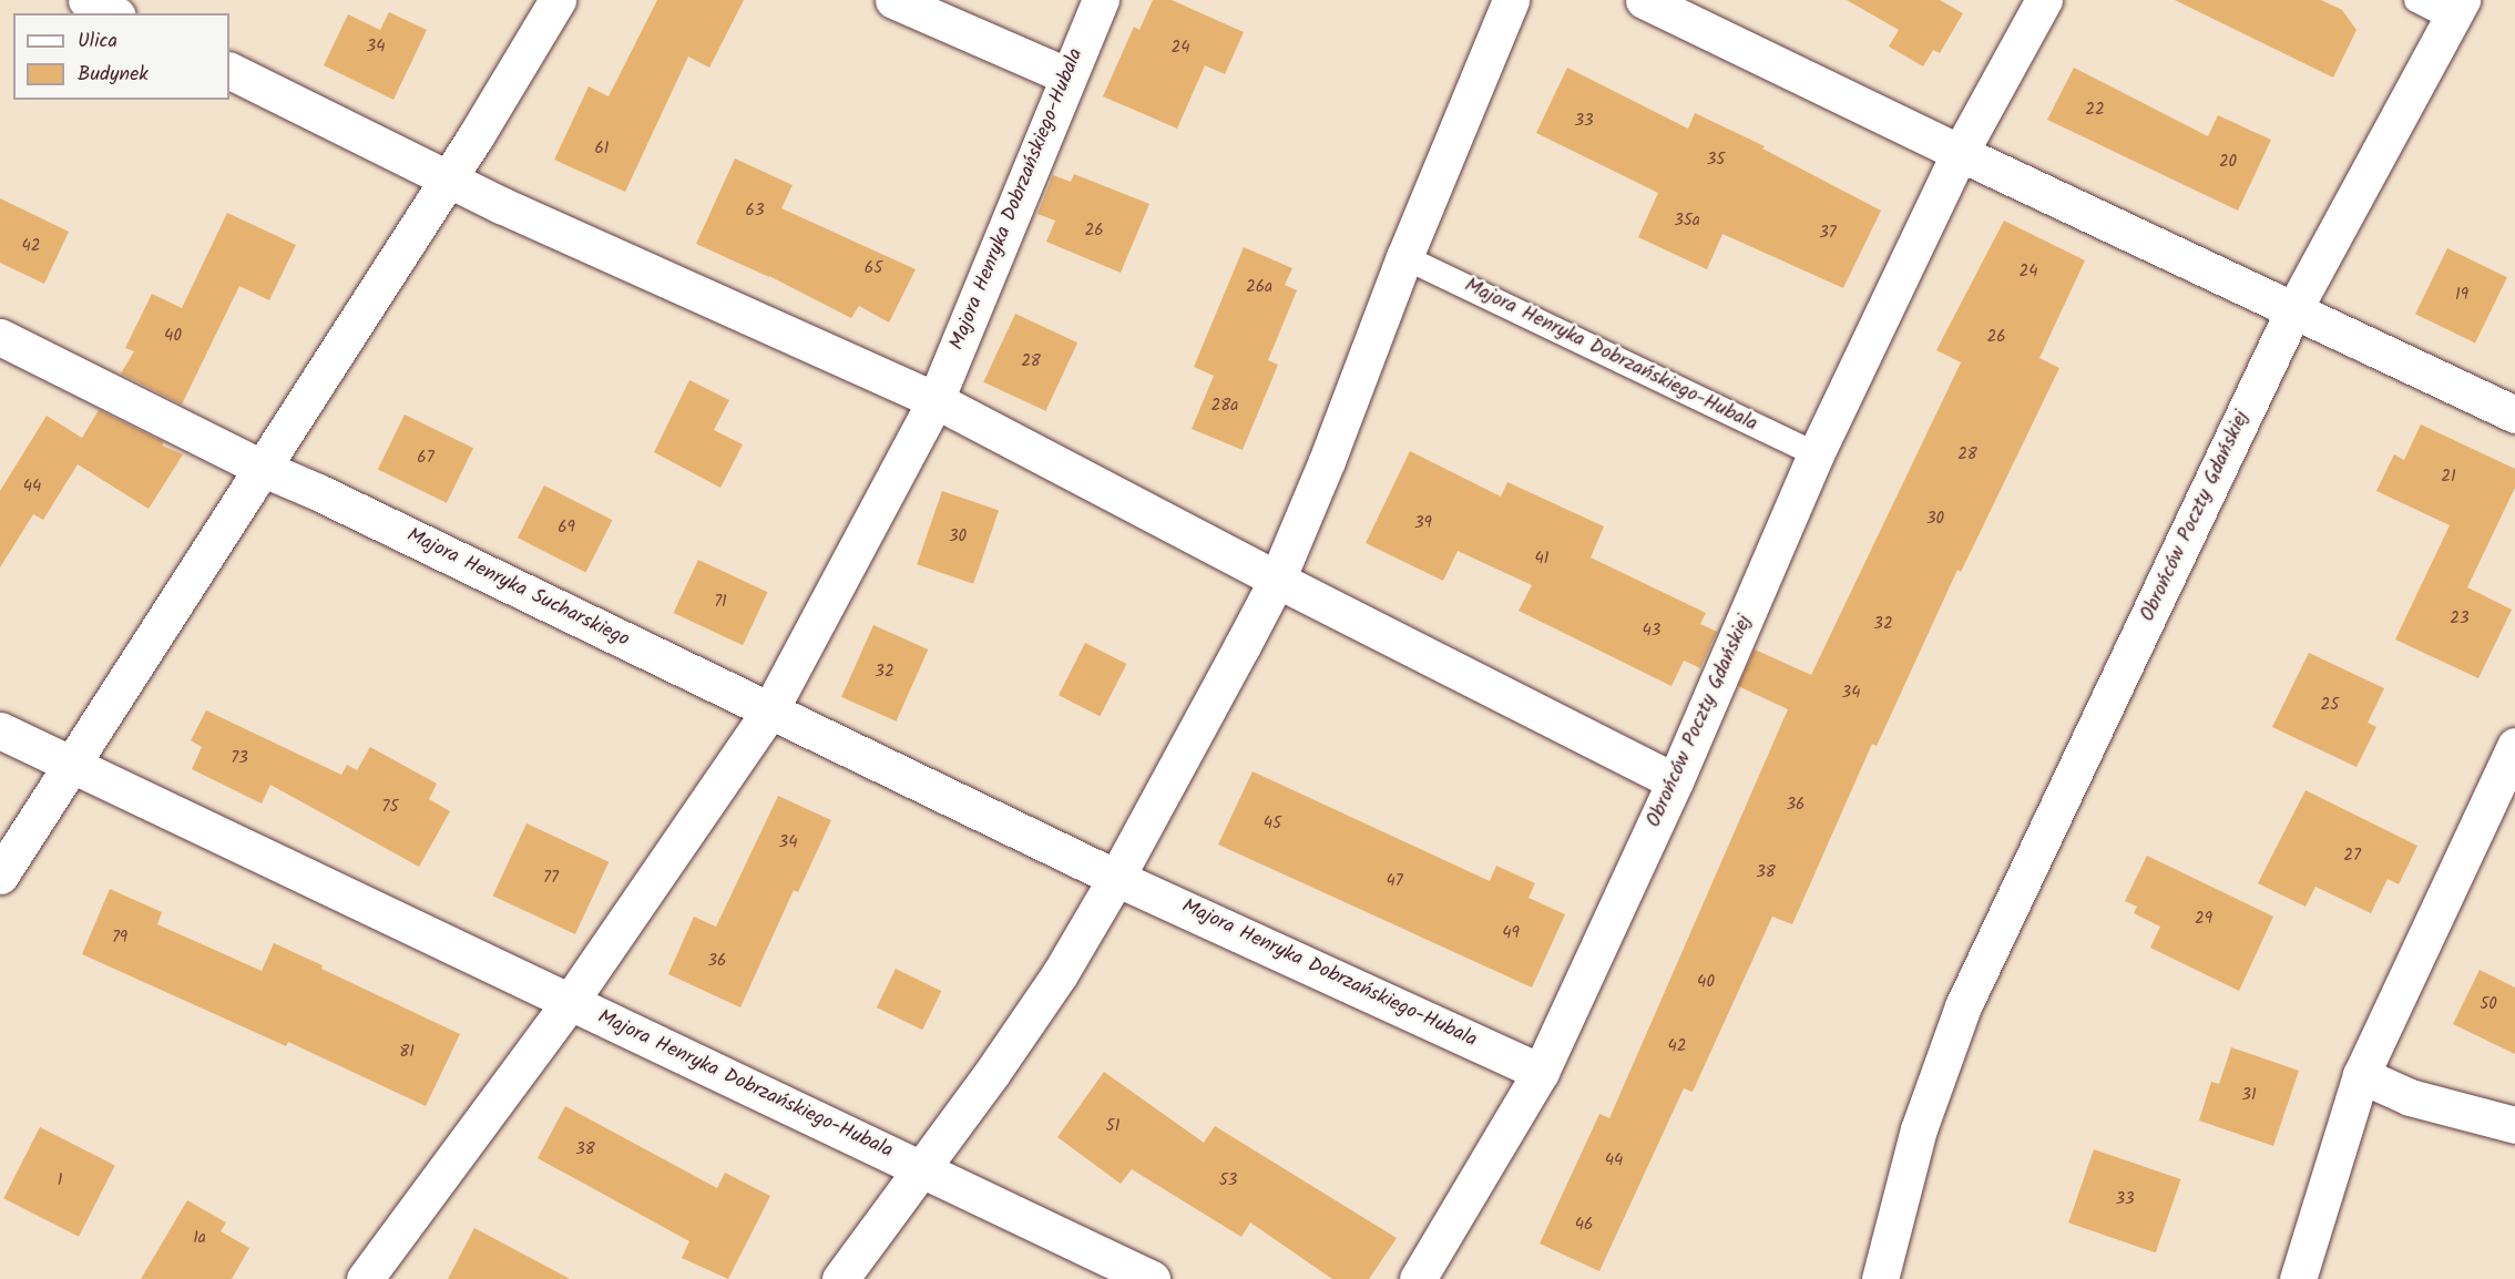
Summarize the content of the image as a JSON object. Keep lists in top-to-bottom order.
{
  "streets": {
    "street": ["Majora Henryka Dobrzańskiego-Hubala", "Obrońców Poczty Gdańskiej", "Majora Henryka Sucharskiego"]
  },
  "crossings": [
    ["Majora Henryka Dobrzańskiego-Hubala", "Obrońców Poczty Gdańskiej"],
    ["Majora Henryka Dobrzańskiego-Hubala", "Majora Henryka Sucharskiego"]
  ],
  "house_numbers": [
    "34",
    "24",
    "22",
    "33",
    "61",
    "35",
    "20",
    "63",
    "35a",
    "26",
    "37",
    "42",
    "65",
    "24",
    "26a",
    "19",
    "40",
    "26",
    "28",
    "28a",
    "28",
    "67",
    "21",
    "44",
    "30",
    "39",
    "69",
    "30",
    "41",
    "71",
    "23",
    "32",
    "43",
    "32",
    "34",
    "25",
    "73",
    "36",
    "75",
    "45",
    "34",
    "27",
    "38",
    "77",
    "47",
    "29",
    "49",
    "79",
    "36",
    "40",
    "50",
    "42",
    "81",
    "31",
    "51",
    "38",
    "44",
    "1",
    "53",
    "33",
    "46",
    "1a"
  ],
  "legend": ["Ulica", "Budynek"]
}
